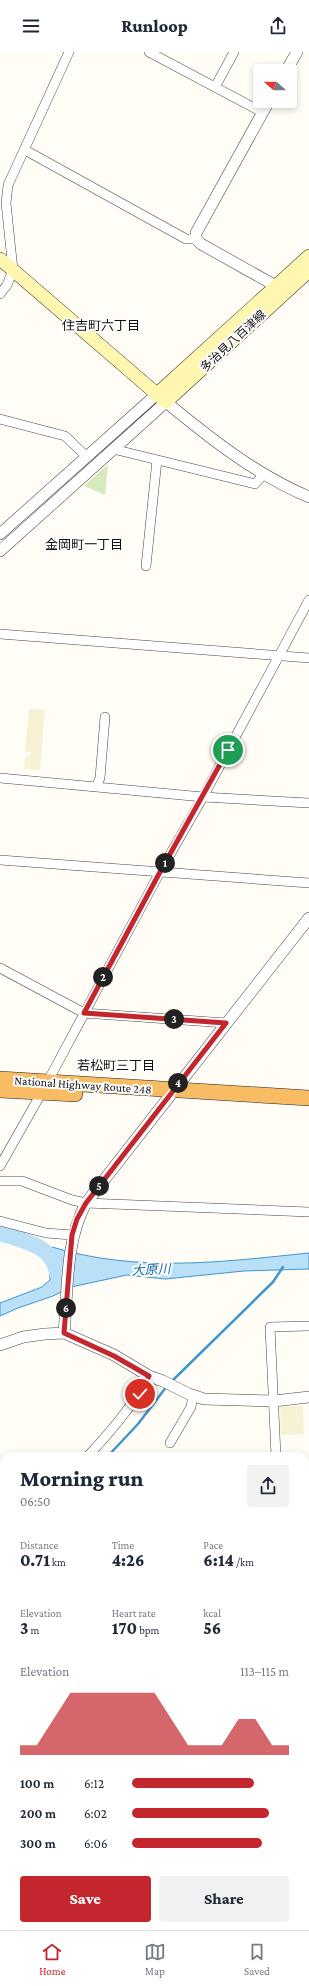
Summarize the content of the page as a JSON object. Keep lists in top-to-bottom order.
{
  "streets": {
    "highway": ["National Highway Route 248"],
    "main road": ["多治見八百津線"]
  },
  "districts": ["住吉町六丁目", "金岡町一丁目", "若松町三丁目"],
  "water": ["大原川"],
  "north": "left",
  "page": {
    "header": "Runloop",
    "pins": [
      "1",
      "2",
      "3",
      "4",
      "5",
      "6"
    ],
    "heading": ["Morning run", "06:50"],
    "stats": [
      ["Distance", "0.71 km"],
      ["Time", "4:26"],
      ["Pace", "6:14 /km"],
      ["Elevation", "3 m"],
      ["Heart rate", "170 bpm"],
      ["kcal", "56"]
    ],
    "chart": ["Elevation", "113–115 m"],
    "list": [
      {
        "name": "100 m",
        "note": "6:12"
      },
      {
        "name": "200 m",
        "note": "6:02"
      },
      {
        "name": "300 m",
        "note": "6:06"
      }
    ],
    "buttons": ["Save", "Share"],
    "tabs": ["Home", "Map", "Saved"]
  }
}
